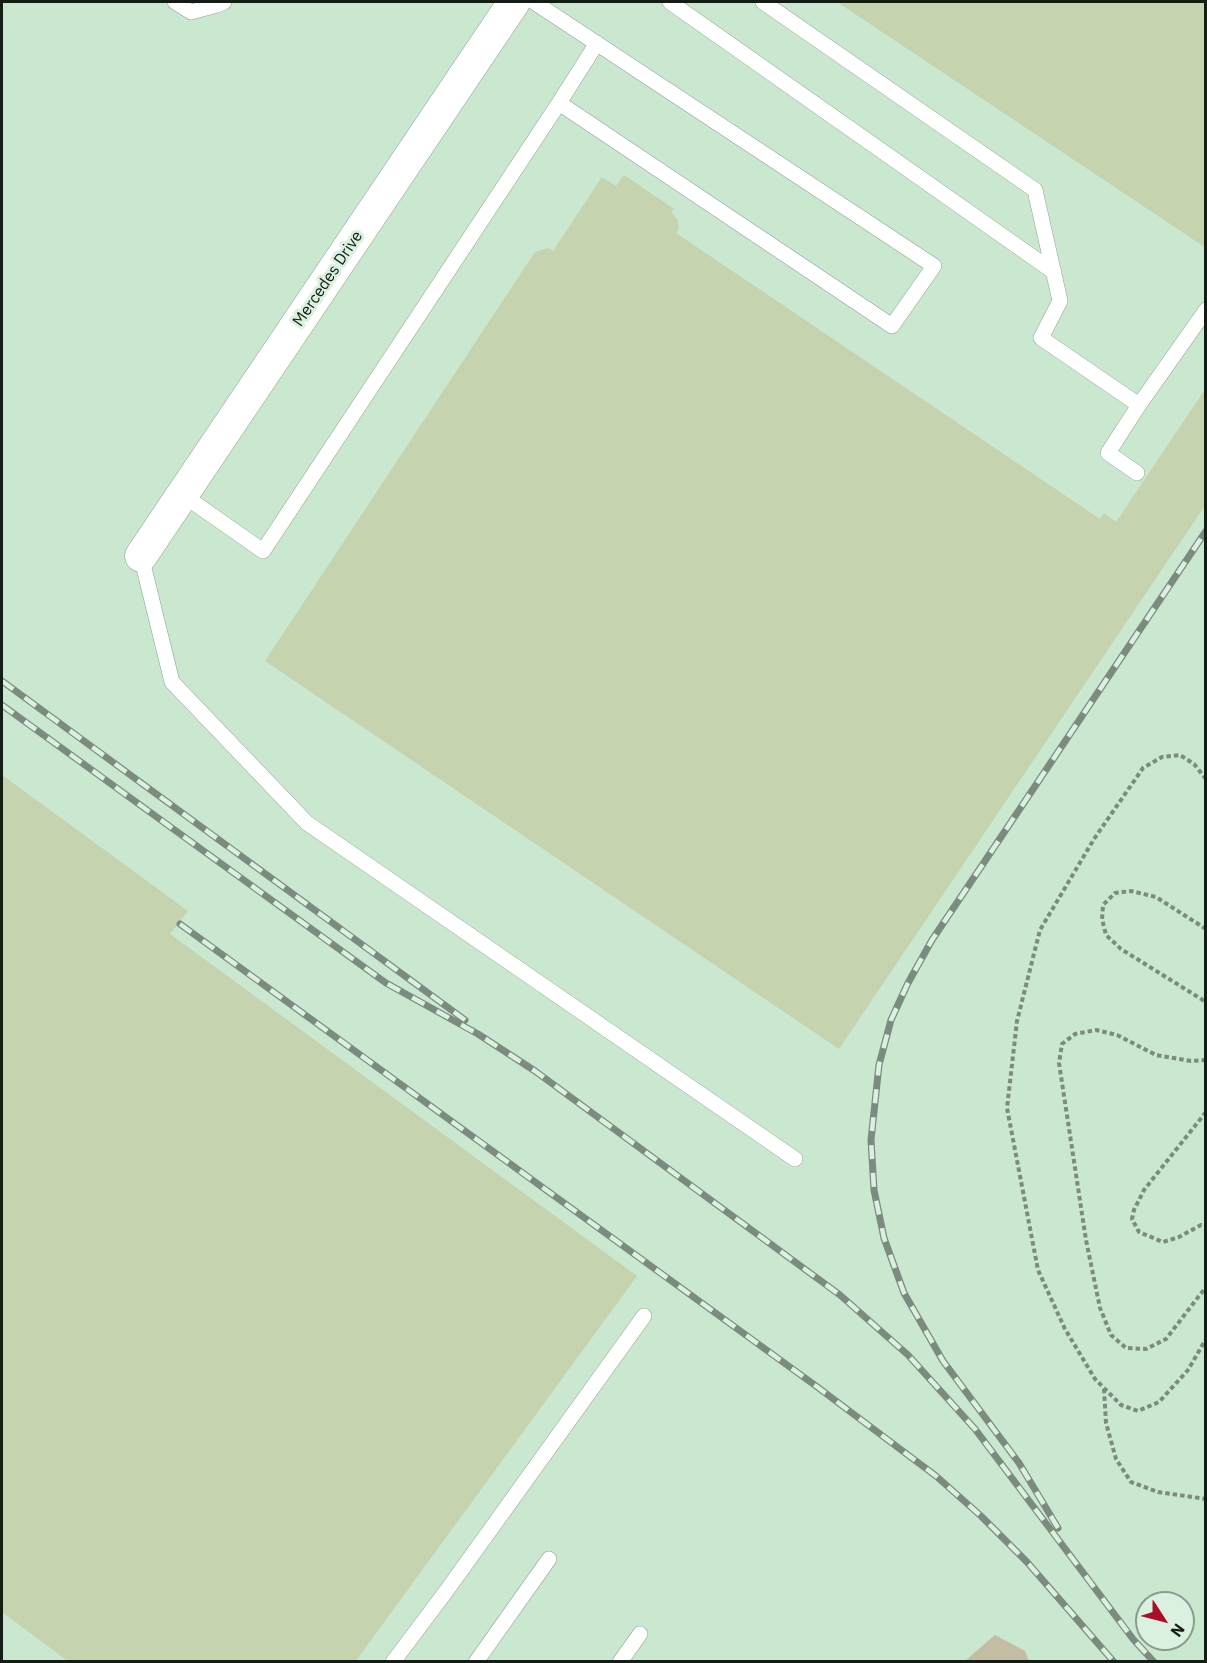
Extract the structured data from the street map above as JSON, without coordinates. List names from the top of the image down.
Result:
{
  "streets": {
    "street": ["Mercedes Drive"]
  },
  "north": "bottom right"
}
